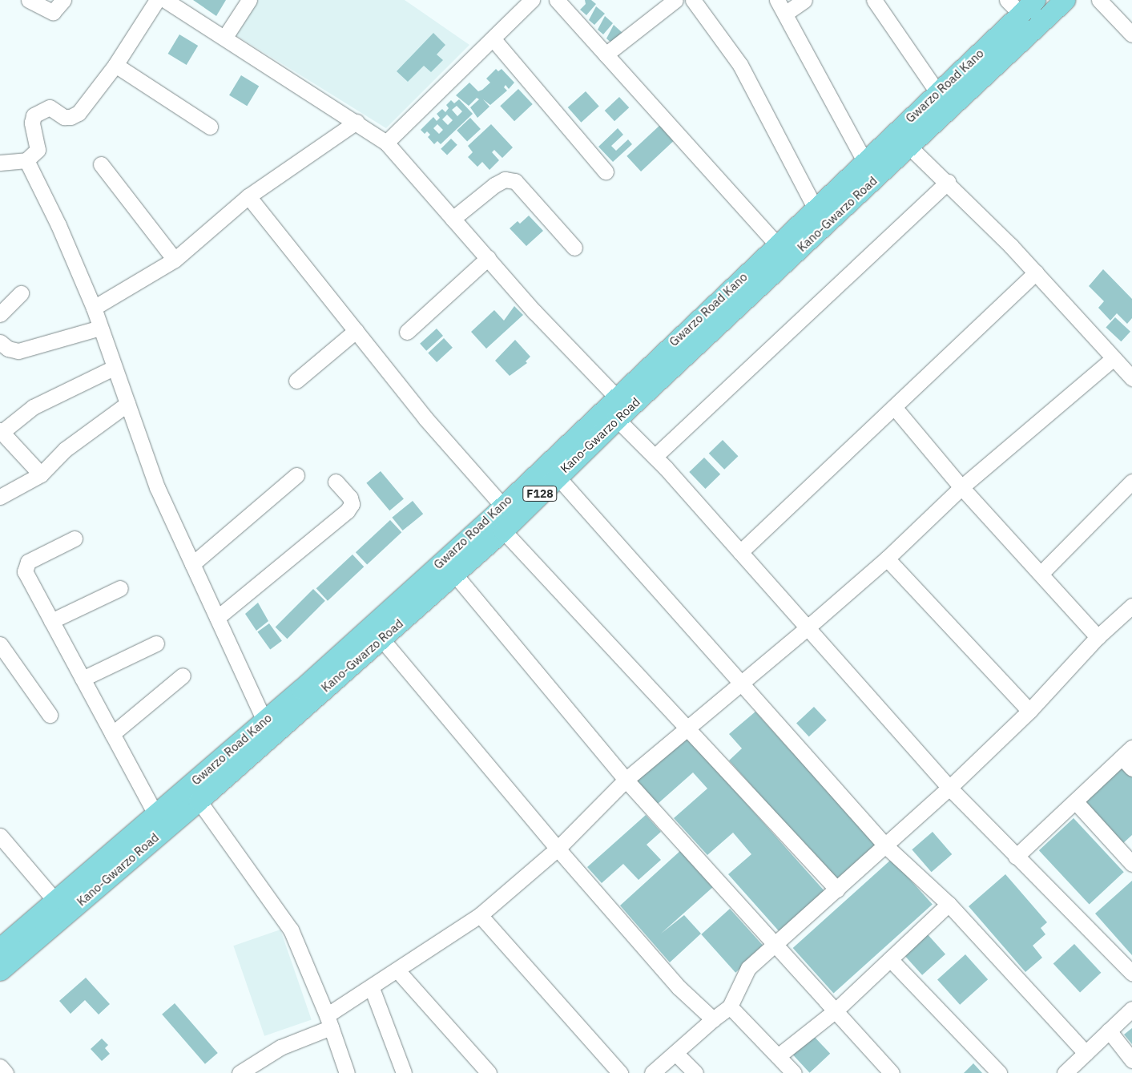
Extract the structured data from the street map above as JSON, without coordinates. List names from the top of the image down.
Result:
{
  "streets": {
    "main road": ["Gwarzo Road Kano", "Kano-Gwarzo Road", "F128"]
  },
  "crossings": [
    ["Gwarzo Road Kano", "Kano-Gwarzo Road"]
  ]
}
